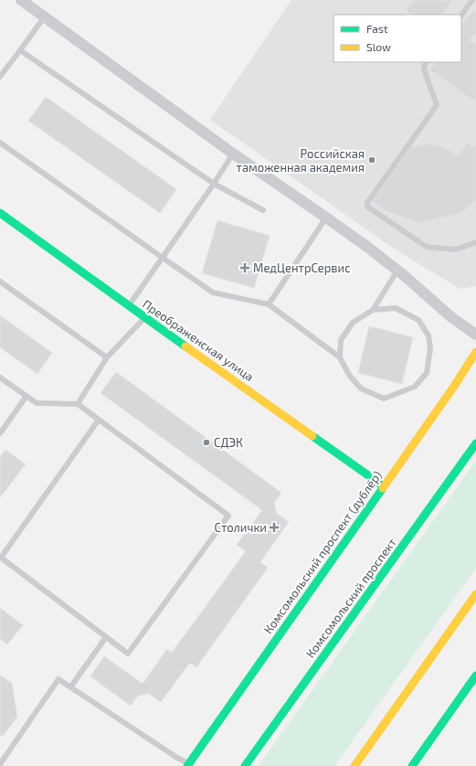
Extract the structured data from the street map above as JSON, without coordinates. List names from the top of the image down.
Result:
{
  "streets": {
    "street": ["Преображенская улица", "Комсомольский проспект (дублёр)", "Комсомольский проспект"]
  },
  "crossings": [
    ["Преображенская улица", "Комсомольский проспект (дублёр)"]
  ],
  "places": {
    "other": ["Российская таможенная академия", "СДЭК"],
    "health": ["МедЦентрСервис", "Столички"]
  },
  "legend": ["Fast", "Slow"]
}
